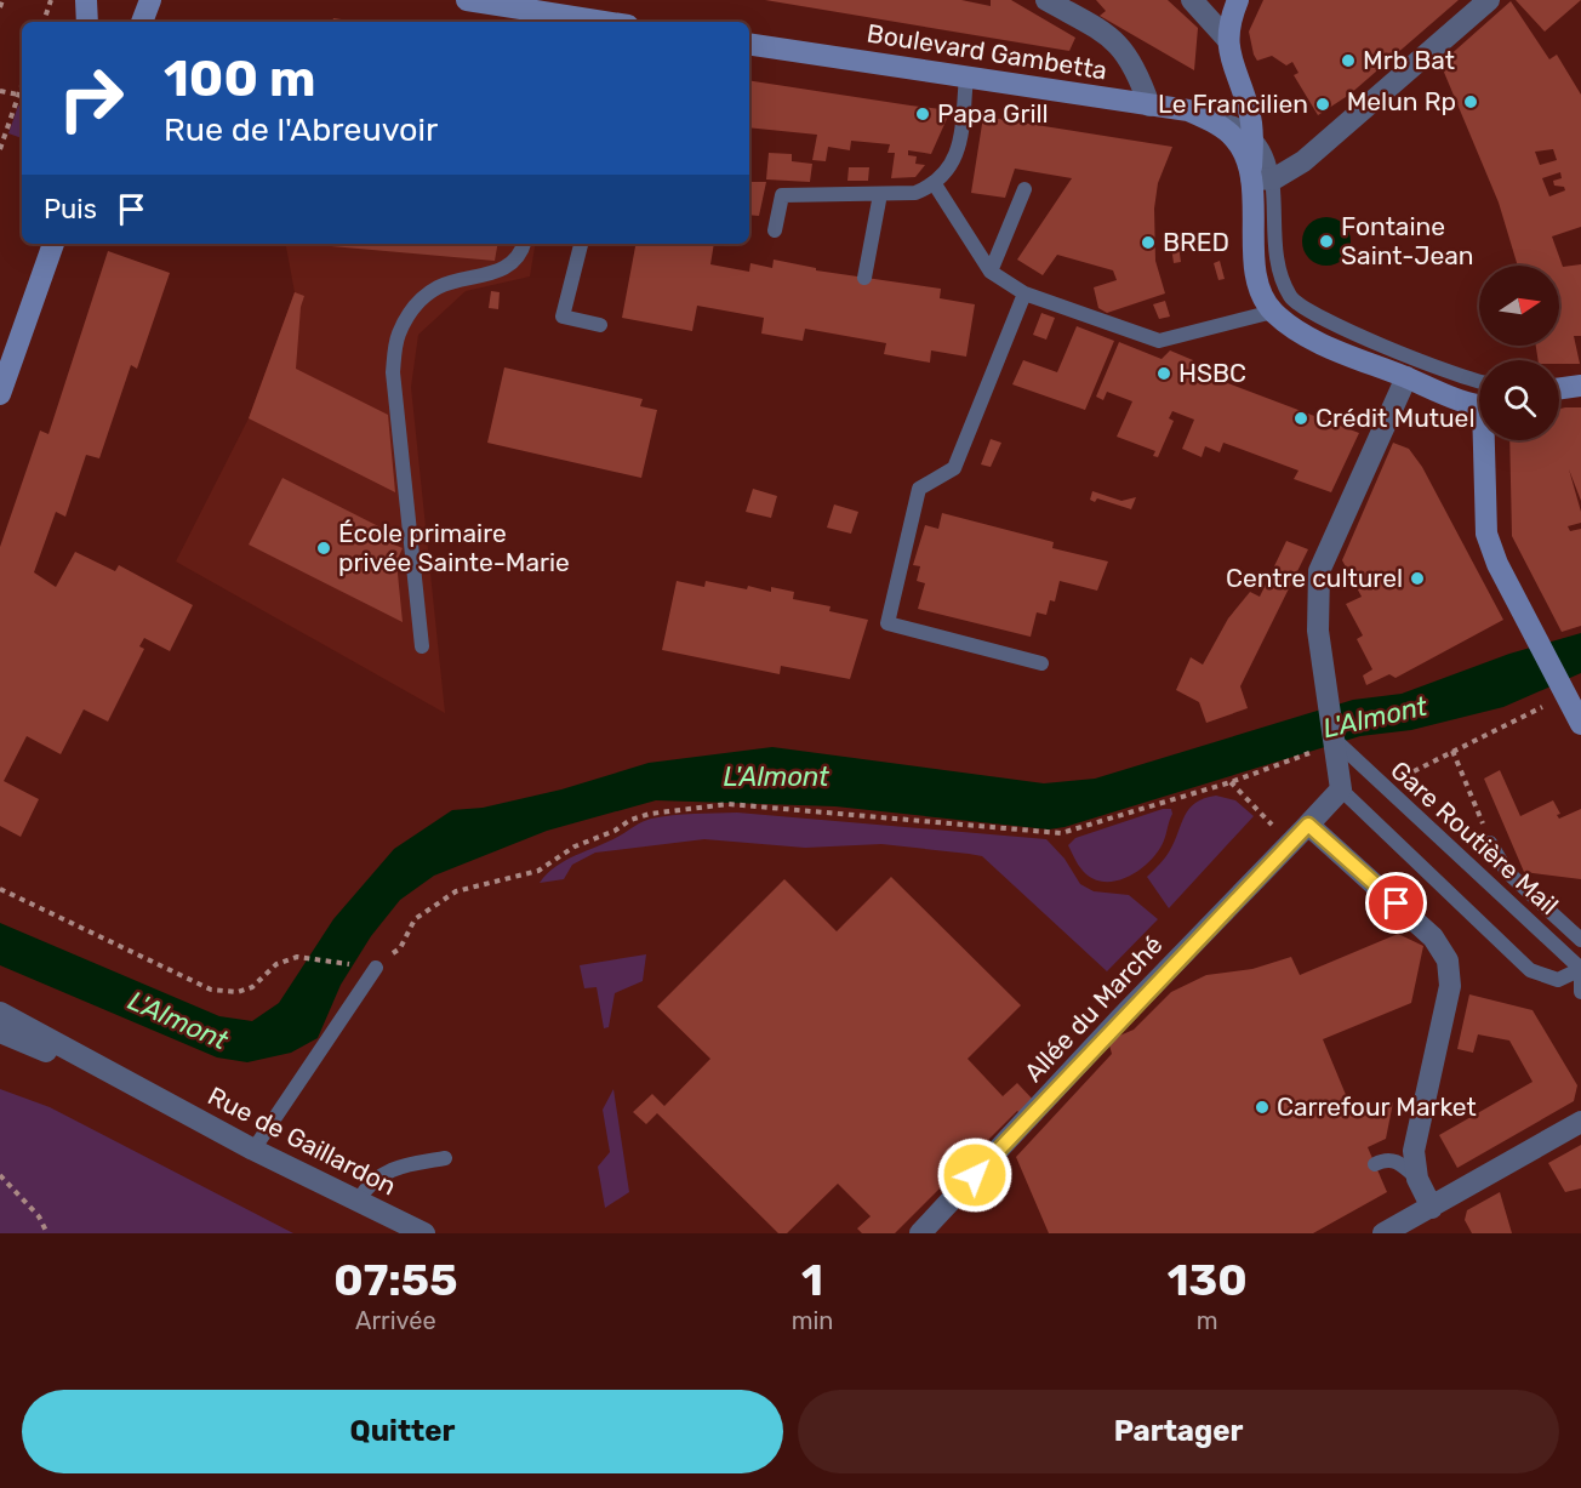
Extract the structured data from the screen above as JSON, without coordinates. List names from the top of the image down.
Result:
{
  "streets": {
    "main road": ["Boulevard Gambetta"],
    "street": ["Allée du Marché", "Rue de Gaillardon"],
    "lane": ["Gare Routière Mail"]
  },
  "water": ["L'Almont"],
  "places": [
    "Mrb Bat",
    "Melun Rp",
    "Le Francilien",
    "Papa Grill",
    "Fontaine Saint-Jean",
    "BRED",
    "HSBC",
    "Crédit Mutuel",
    "École primaire privée Sainte-Marie",
    "Centre culturel",
    "Carrefour Market"
  ],
  "north": "right",
  "page": {
    "turn": ["100 m", "Rue de l'Abreuvoir"],
    "then": "Puis",
    "eta": [
      "07:55",
      "Arrivée",
      "1",
      "min",
      "130",
      "m"
    ],
    "buttons": ["Quitter", "Partager"]
  }
}
